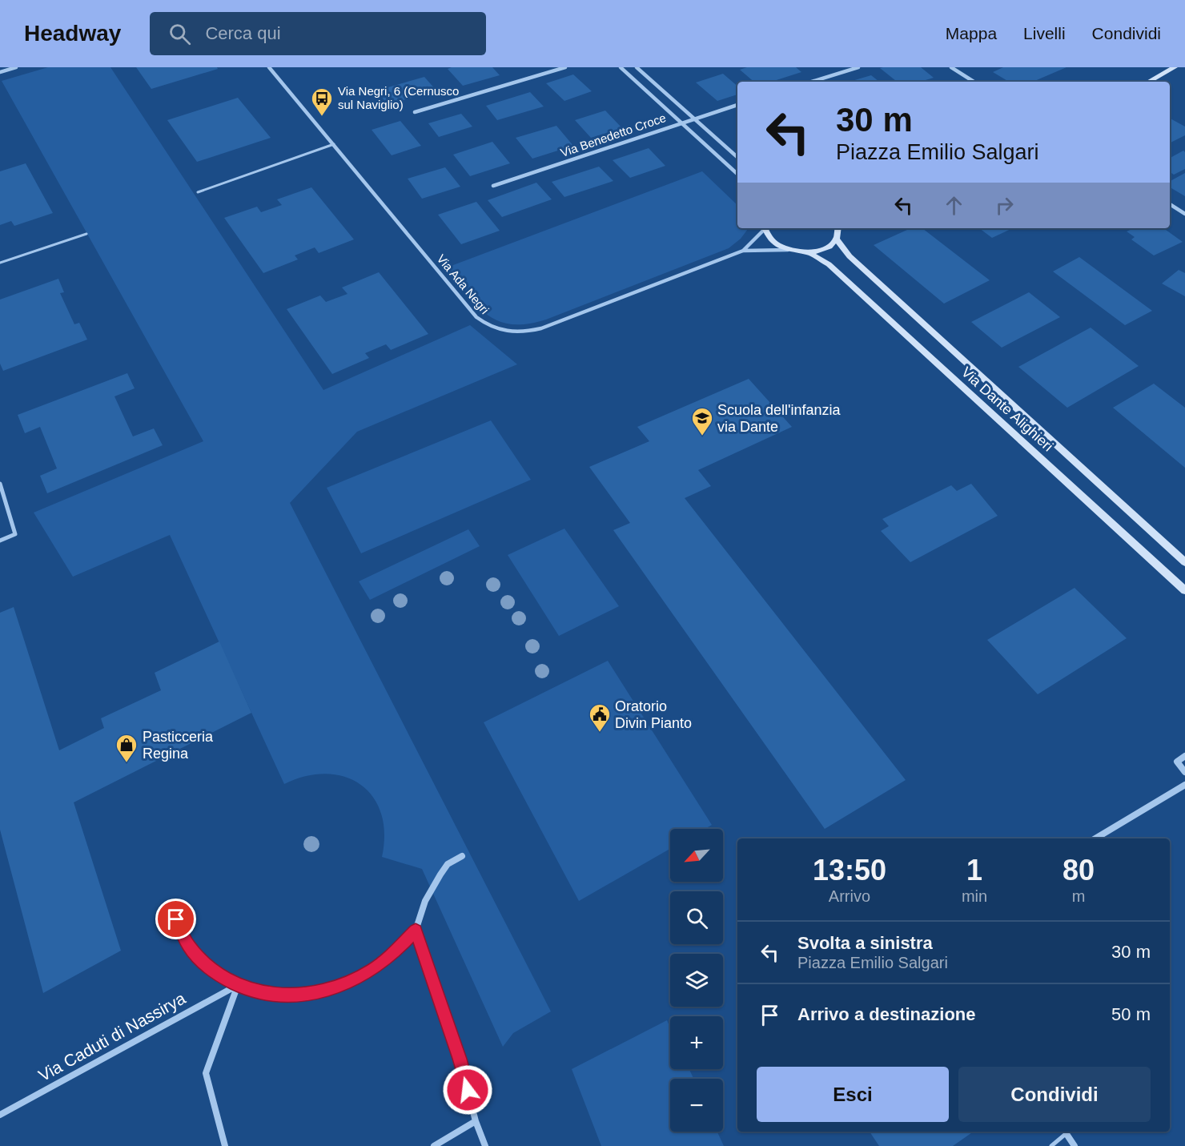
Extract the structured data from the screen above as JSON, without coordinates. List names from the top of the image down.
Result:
{
  "streets": {
    "street": [
      "Via Benedetto Croce",
      "Via Ada Negri",
      "Via Dante Alighieri",
      "Via Caduti di Nassirya"
    ]
  },
  "places": {
    "bus stop": ["Via Negri, 6 (Cernusco sul Naviglio)"],
    "school or university": ["Scuola dell'infanzia via Dante"],
    "public building": ["Oratorio Divin Pianto"],
    "shop": ["Pasticceria Regina"]
  },
  "north": "bottom left",
  "page": {
    "header": "Headway",
    "search": "Cerca qui",
    "nav": ["Mappa", "Livelli", "Condividi"],
    "turn": ["30 m", "Piazza Emilio Salgari"],
    "map_buttons": ["+", "−"],
    "eta": [
      "13:50",
      "Arrivo",
      "1",
      "min",
      "80",
      "m"
    ],
    "list": [
      {
        "name": "Svolta a sinistra",
        "note": "Piazza Emilio Salgari",
        "value": "30 m"
      },
      {
        "name": "Arrivo a destinazione",
        "value": "50 m"
      }
    ],
    "buttons": ["Esci", "Condividi"]
  }
}
